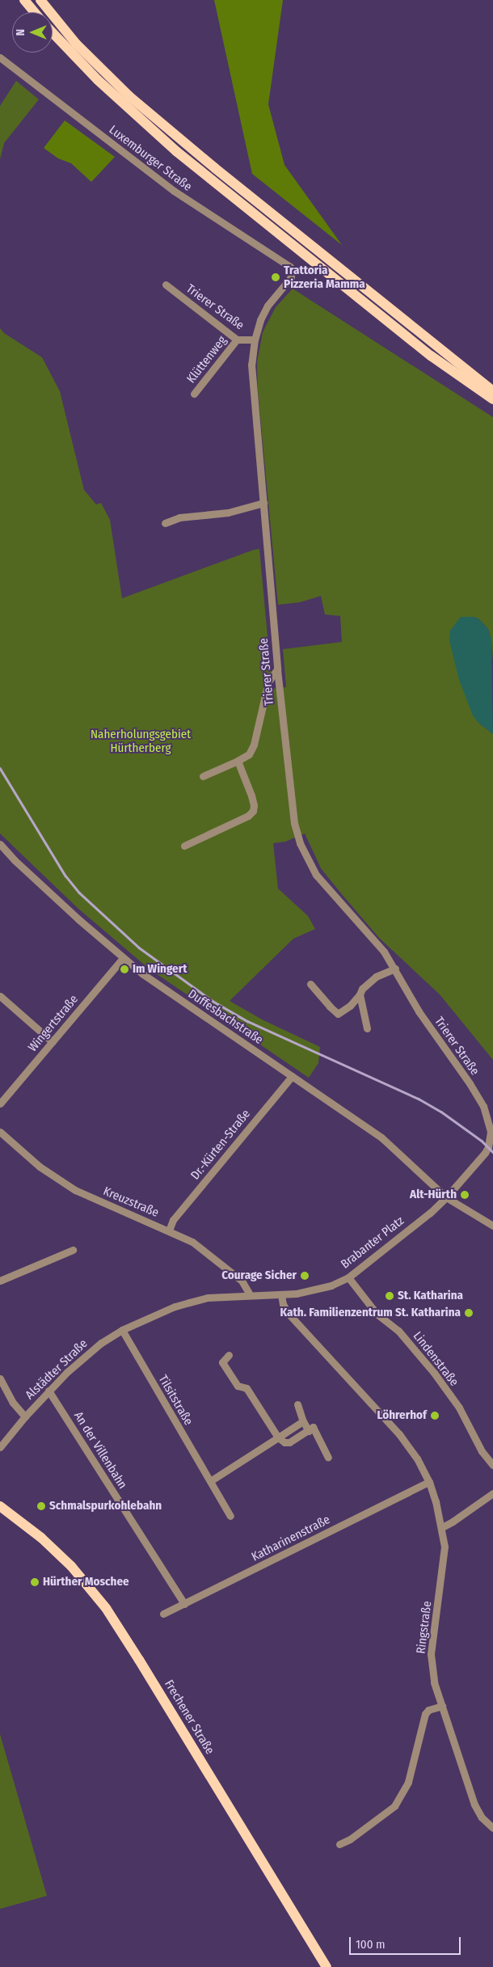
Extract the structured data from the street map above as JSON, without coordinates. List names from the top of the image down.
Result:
{
  "streets": {
    "main road": ["Frechener Straße"],
    "street": [
      "Luxemburger Straße",
      "Trierer Straße",
      "Klüttenweg",
      "Duffesbachstraße",
      "Wingertstraße",
      "Dr.-Kürten-Straße",
      "Kreuzstraße",
      "Brabanter Platz",
      "Lindenstraße",
      "Alstädter Straße",
      "Tilsitstraße",
      "An der Villenbahn",
      "Katharinenstraße",
      "Ringstraße"
    ]
  },
  "crossings": [
    ["Luxemburger Straße", "Trierer Straße"],
    ["Trierer Straße", "Klüttenweg"],
    ["Trierer Straße", "Duffesbachstraße"],
    ["Trierer Straße", "Brabanter Platz"],
    ["Duffesbachstraße", "Wingertstraße"],
    ["Duffesbachstraße", "Dr.-Kürten-Straße"],
    ["Duffesbachstraße", "Brabanter Platz"],
    ["Dr.-Kürten-Straße", "Kreuzstraße"],
    ["Kreuzstraße", "Alstädter Straße"],
    ["Brabanter Platz", "Lindenstraße"],
    ["Brabanter Platz", "Alstädter Straße"],
    ["Brabanter Platz", "Ringstraße"],
    ["Alstädter Straße", "Tilsitstraße"],
    ["Alstädter Straße", "An der Villenbahn"],
    ["Alstädter Straße", "Ringstraße"],
    ["An der Villenbahn", "Katharinenstraße"],
    ["Katharinenstraße", "Ringstraße"]
  ],
  "parks": ["Naherholungsgebiet Hürtherberg"],
  "places": [
    "Trattoria Pizzeria Mamma",
    "Im Wingert",
    "Alt-Hürth",
    "Courage Sicher",
    "St. Katharina",
    "Kath. Familienzentrum St. Katharina",
    "Löhrerhof",
    "Schmalspurkohlebahn",
    "Hürther Moschee"
  ],
  "scale_bar": "100 m",
  "north": "left"
}
